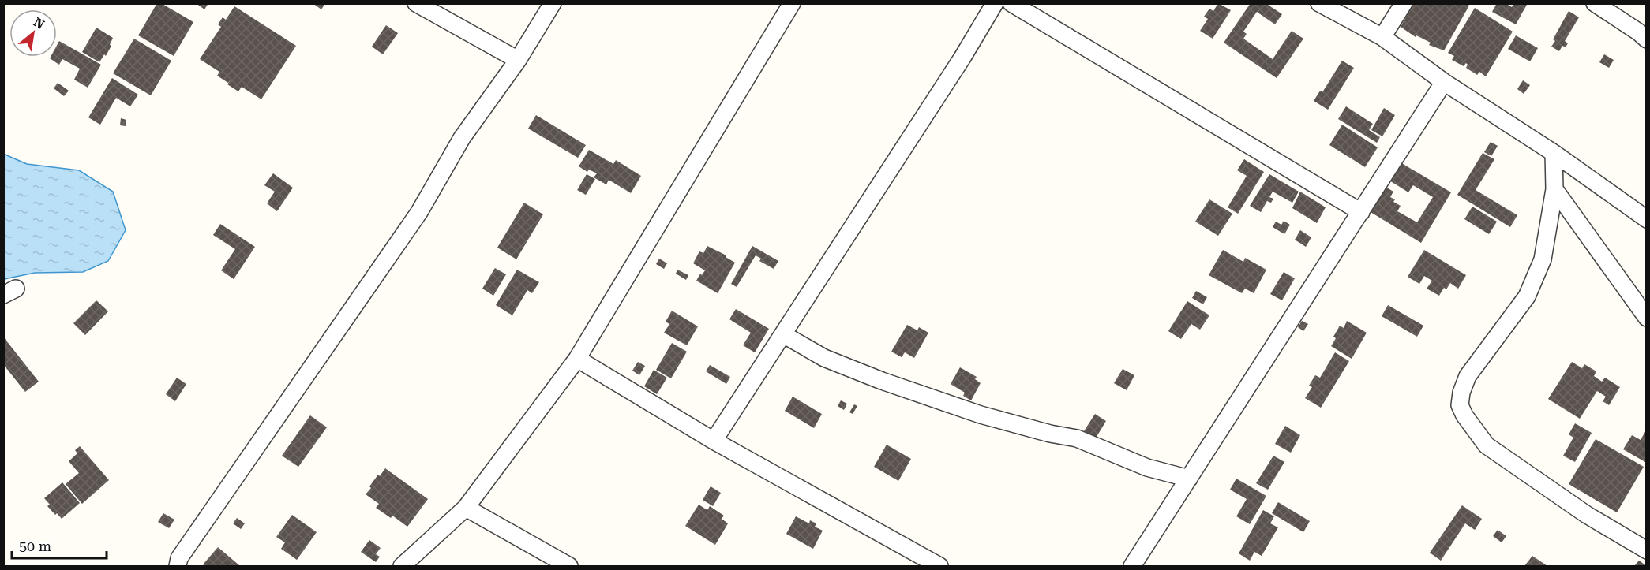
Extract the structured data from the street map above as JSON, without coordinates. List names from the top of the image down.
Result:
{
  "scale_bar": "50 m",
  "north": "top right"
}
